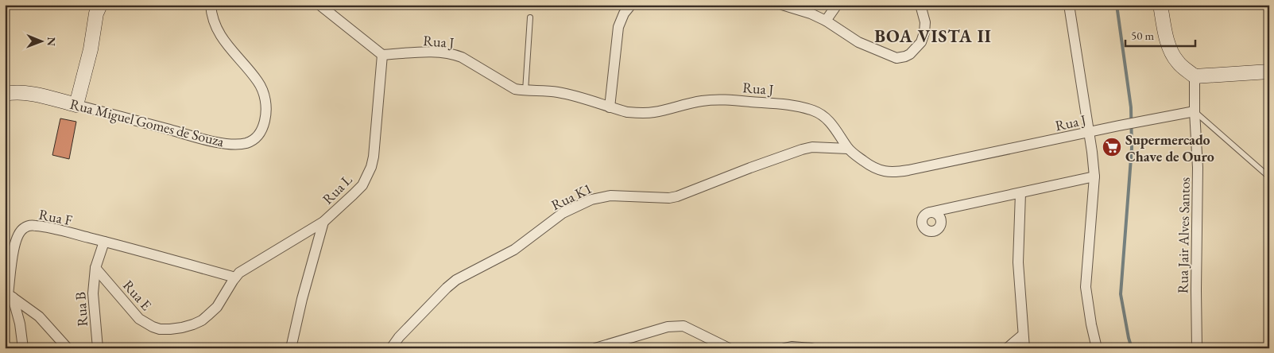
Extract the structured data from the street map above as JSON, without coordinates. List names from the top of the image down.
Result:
{
  "streets": {
    "street": [
      "Rua J",
      "Rua Miguel Gomes de Souza",
      "Rua L",
      "Rua K1",
      "Rua F",
      "Rua Jair Alves Santos",
      "Rua E",
      "Rua B"
    ]
  },
  "crossings": [
    ["Rua J", "Rua L"],
    ["Rua J", "Rua K1"],
    ["Rua J", "Rua Jair Alves Santos"],
    ["Rua L", "Rua E"],
    ["Rua F", "Rua B"],
    ["Rua E", "Rua B"]
  ],
  "districts": ["BOA VISTA II"],
  "places": {
    "supermarket": ["Supermercado Chave de Ouro"]
  },
  "scale_bar": "50 m",
  "north": "right"
}
